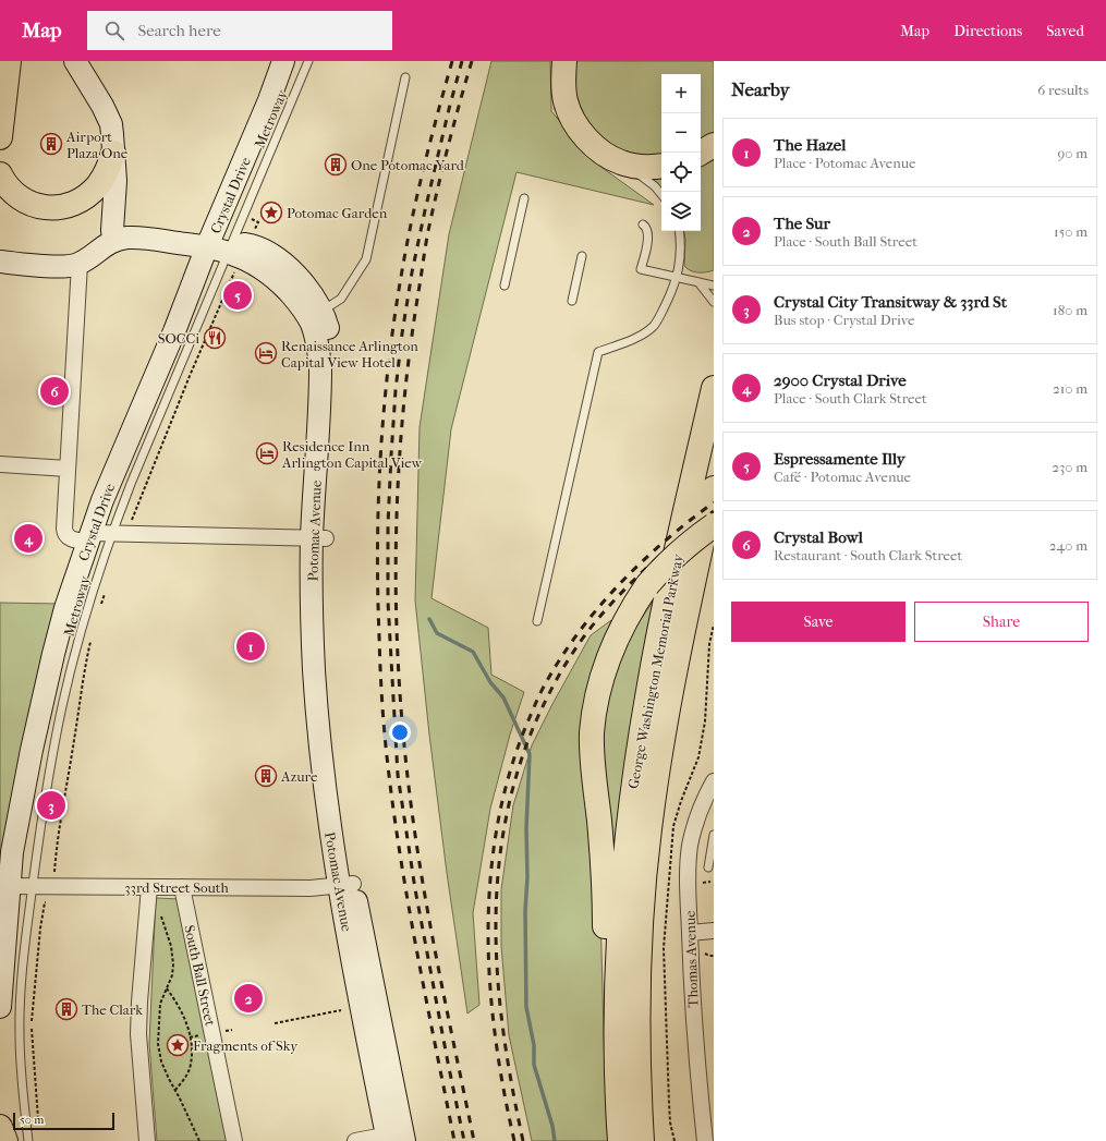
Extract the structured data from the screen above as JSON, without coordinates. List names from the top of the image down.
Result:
{
  "streets": {
    "highway": ["George Washington Memorial Parkway"],
    "street": [
      "Crystal Drive",
      "Potomac Avenue",
      "33rd Street South",
      "Thomas Avenue",
      "South Ball Street"
    ],
    "lane": ["Metroway"]
  },
  "crossings": [
    ["Metroway", "Crystal Drive"],
    ["Metroway", "Potomac Avenue"],
    ["Metroway", "33rd Street South"],
    ["Crystal Drive", "Potomac Avenue"],
    ["Crystal Drive", "33rd Street South"],
    ["Potomac Avenue", "33rd Street South"],
    ["33rd Street South", "South Ball Street"]
  ],
  "places": {
    "building": [
      "Airport Plaza One",
      "One Potomac Yard",
      "Azure",
      "The Clark"
    ],
    "place": ["Potomac Garden", "Fragments of Sky"],
    "restaurant": ["SOCCi"],
    "hotel": ["Renaissance Arlington Capital View Hotel", "Residence Inn Arlington Capital View"]
  },
  "scale_bar": "50 m",
  "page": {
    "header": "Map",
    "search": "Search here",
    "nav": ["Map", "Directions", "Saved"],
    "heading": ["Nearby", "6 results"],
    "map_buttons": ["+", "−"],
    "list": [
      {
        "mark": "1",
        "name": "The Hazel",
        "note": "Place · Potomac Avenue",
        "value": "90 m"
      },
      {
        "mark": "2",
        "name": "The Sur",
        "note": "Place · South Ball Street",
        "value": "150 m"
      },
      {
        "mark": "3",
        "name": "Crystal City Transitway & 33rd St",
        "note": "Bus stop · Crystal Drive",
        "value": "180 m"
      },
      {
        "mark": "4",
        "name": "2900 Crystal Drive",
        "note": "Place · South Clark Street",
        "value": "210 m"
      },
      {
        "mark": "5",
        "name": "Espressamente Illy",
        "note": "Café · Potomac Avenue",
        "value": "230 m"
      },
      {
        "mark": "6",
        "name": "Crystal Bowl",
        "note": "Restaurant · South Clark Street",
        "value": "240 m"
      }
    ],
    "pins": [
      "5",
      "6",
      "4",
      "1",
      "3",
      "2"
    ],
    "buttons": ["Save", "Share"],
    "scale": "50 m"
  }
}
